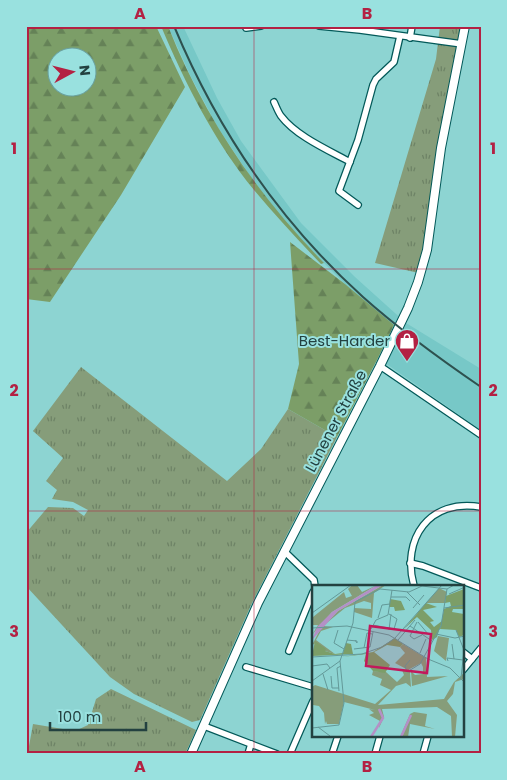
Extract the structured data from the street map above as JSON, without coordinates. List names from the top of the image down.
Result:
{
  "streets": {
    "main road": ["Lünener Straße"]
  },
  "places": {
    "shop": ["Best-Harder"]
  },
  "scale_bar": "100 m",
  "north": "right",
  "grid": {
    "columns": ["A", "B"],
    "rows": ["1", "2", "3"]
  }
}
